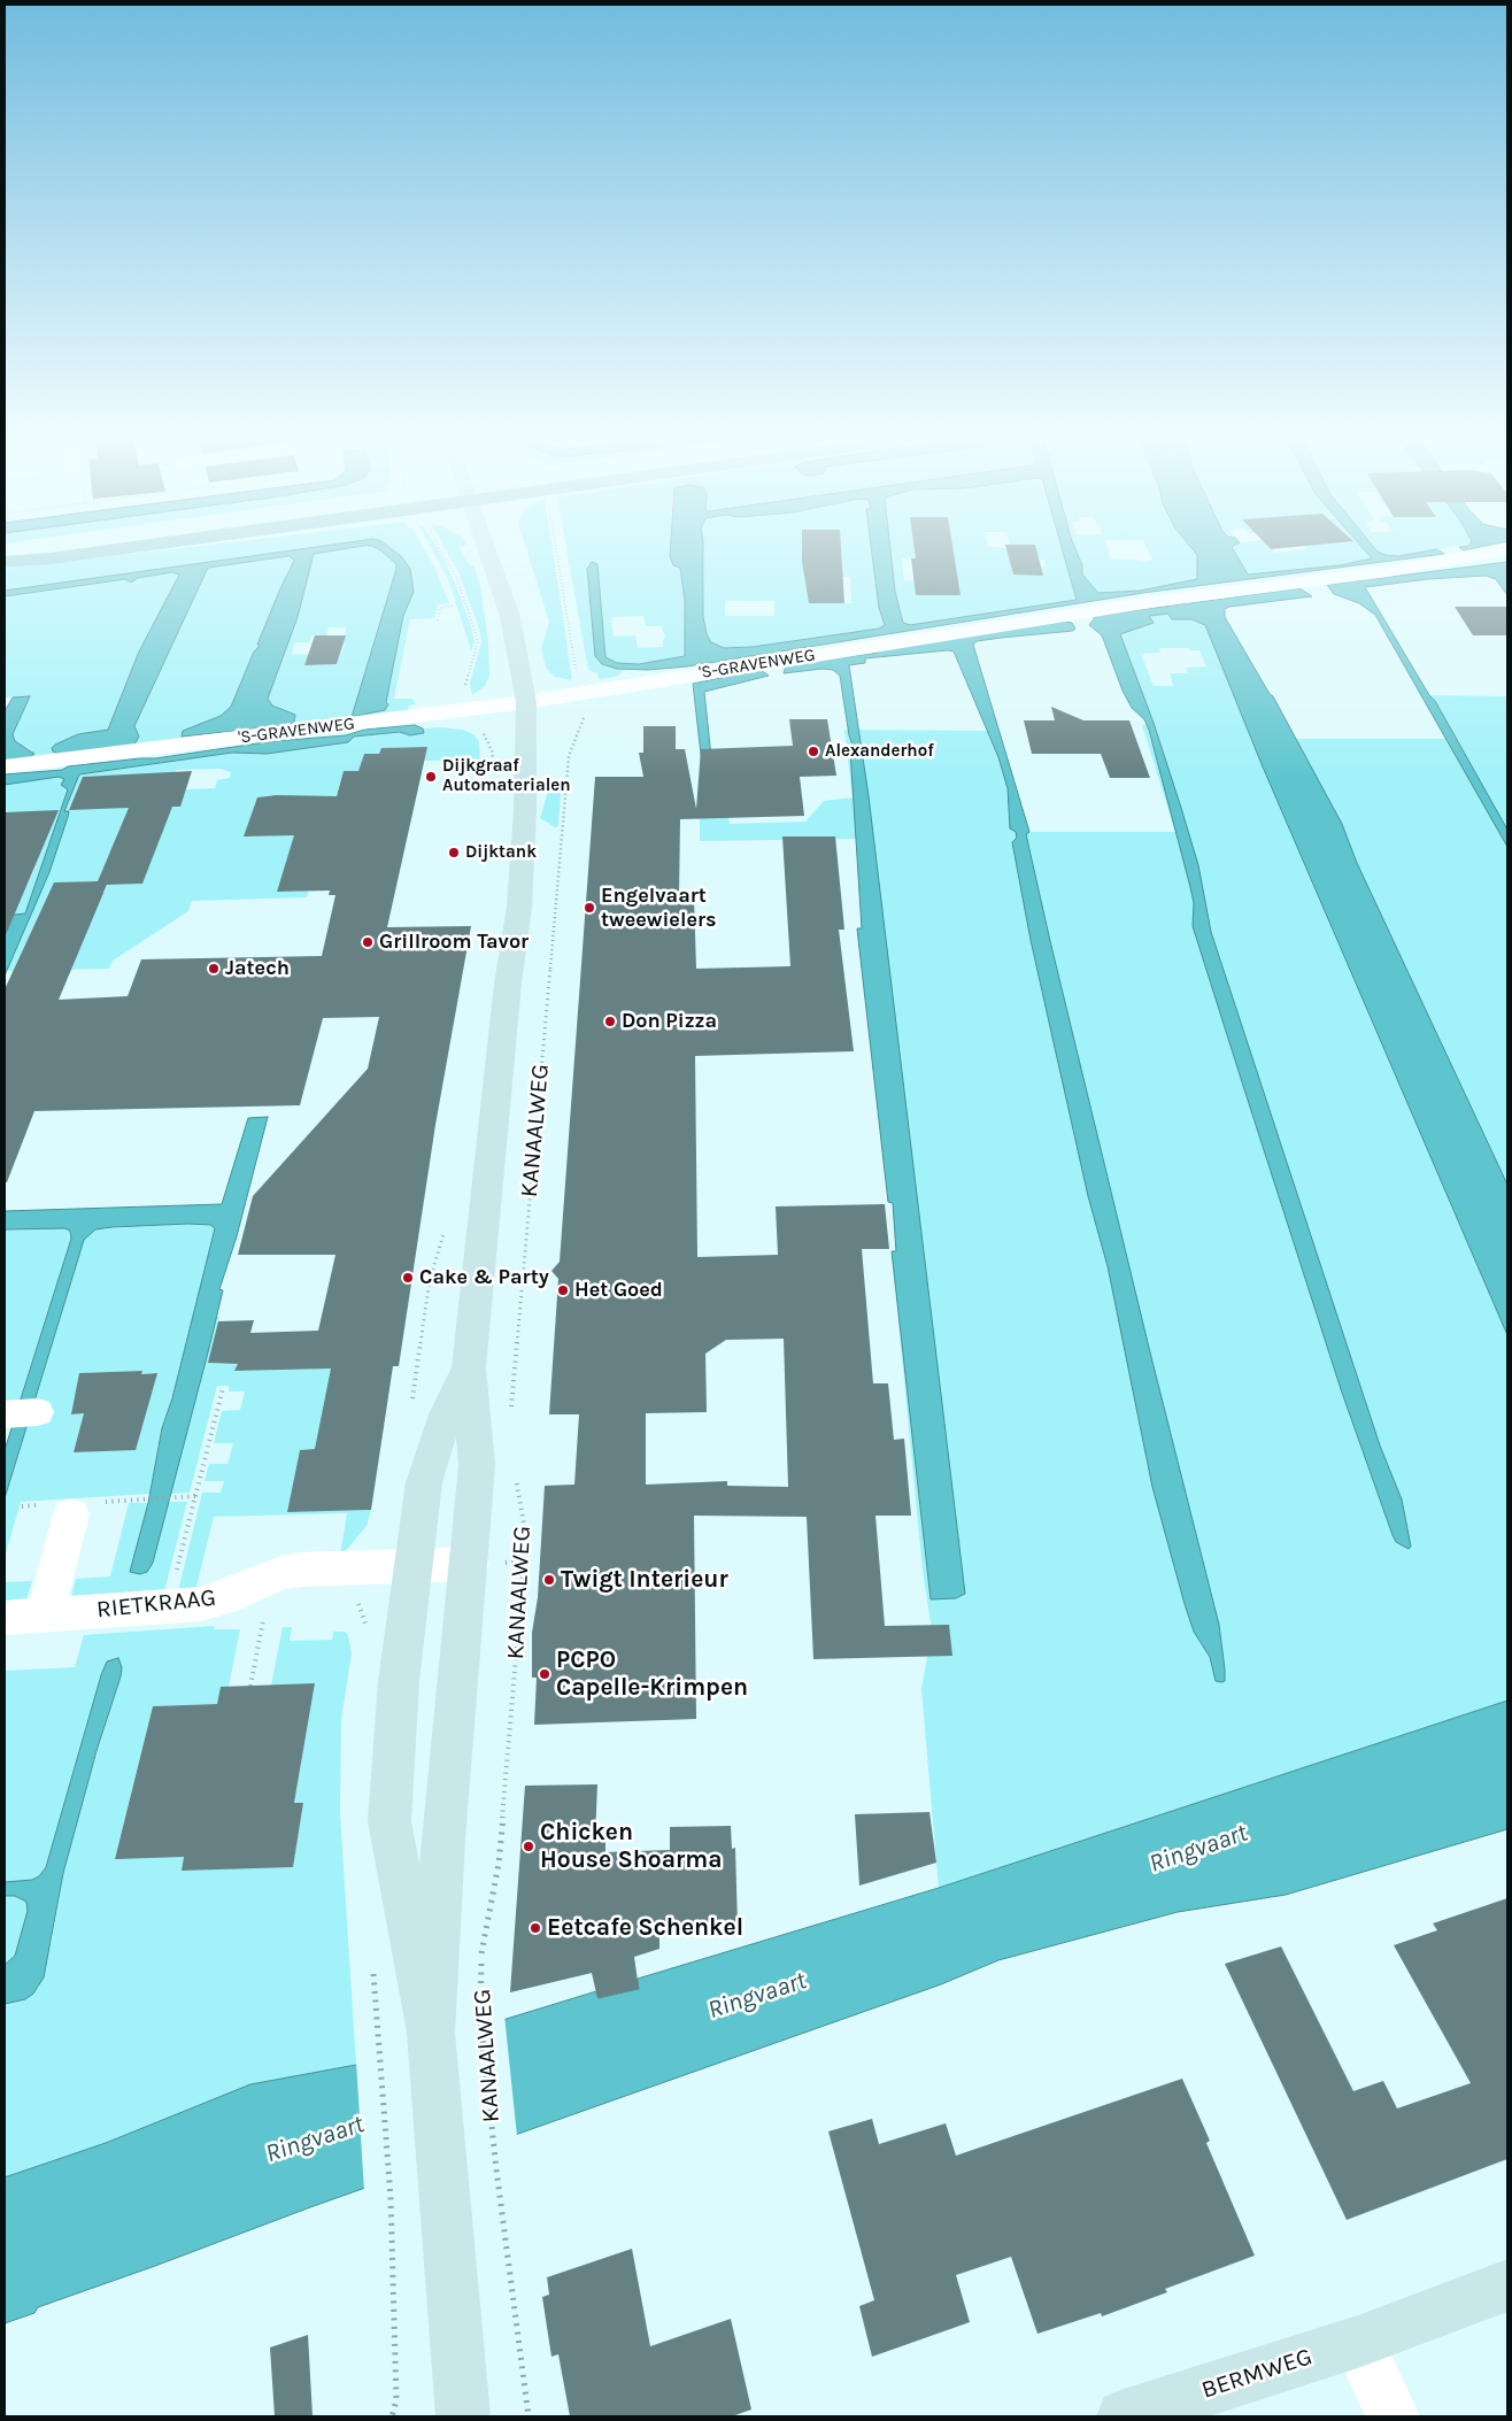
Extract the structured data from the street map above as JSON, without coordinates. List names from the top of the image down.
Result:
{
  "streets": {
    "main road": ["KANAALWEG", "BERMWEG"],
    "street": ["'S-GRAVENWEG", "RIETKRAAG"]
  },
  "crossings": [
    ["'S-GRAVENWEG", "KANAALWEG"],
    ["KANAALWEG", "RIETKRAAG"]
  ],
  "water": ["Ringvaart"],
  "places": [
    "Alexanderhof",
    "Dijkgraaf Automaterialen",
    "Dijktank",
    "Engelvaart tweewielers",
    "Grillroom Tavor",
    "Jatech",
    "Don Pizza",
    "Cake & Party",
    "Het Goed",
    "Twigt Interieur",
    "PCPO Capelle-Krimpen",
    "Chicken House Shoarma",
    "Eetcafe Schenkel"
  ]
}
